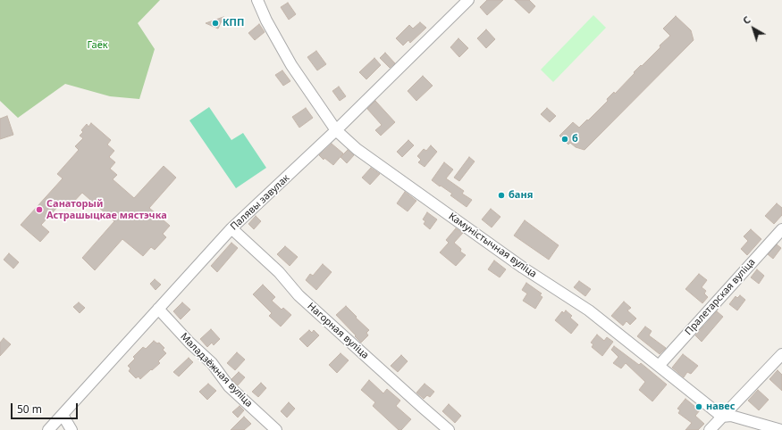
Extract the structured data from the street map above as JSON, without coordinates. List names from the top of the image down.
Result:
{
  "streets": {
    "street": [
      "Палявы завулак",
      "Камуністычная вуліца",
      "Пралетарская вуліца",
      "Нагорная вуліца",
      "Маладзёжная вуліца"
    ]
  },
  "crossings": [
    ["Палявы завулак", "Камуністычная вуліца"],
    ["Палявы завулак", "Нагорная вуліца"],
    ["Палявы завулак", "Маладзёжная вуліца"],
    ["Камуністычная вуліца", "Пралетарская вуліца"]
  ],
  "parks": ["Гаёк"],
  "places": [
    "КПП",
    "б",
    "баня",
    "Санаторый Астрашыцкае мястэчка",
    "навес"
  ],
  "scale_bar": "50 m",
  "north": "top left"
}
